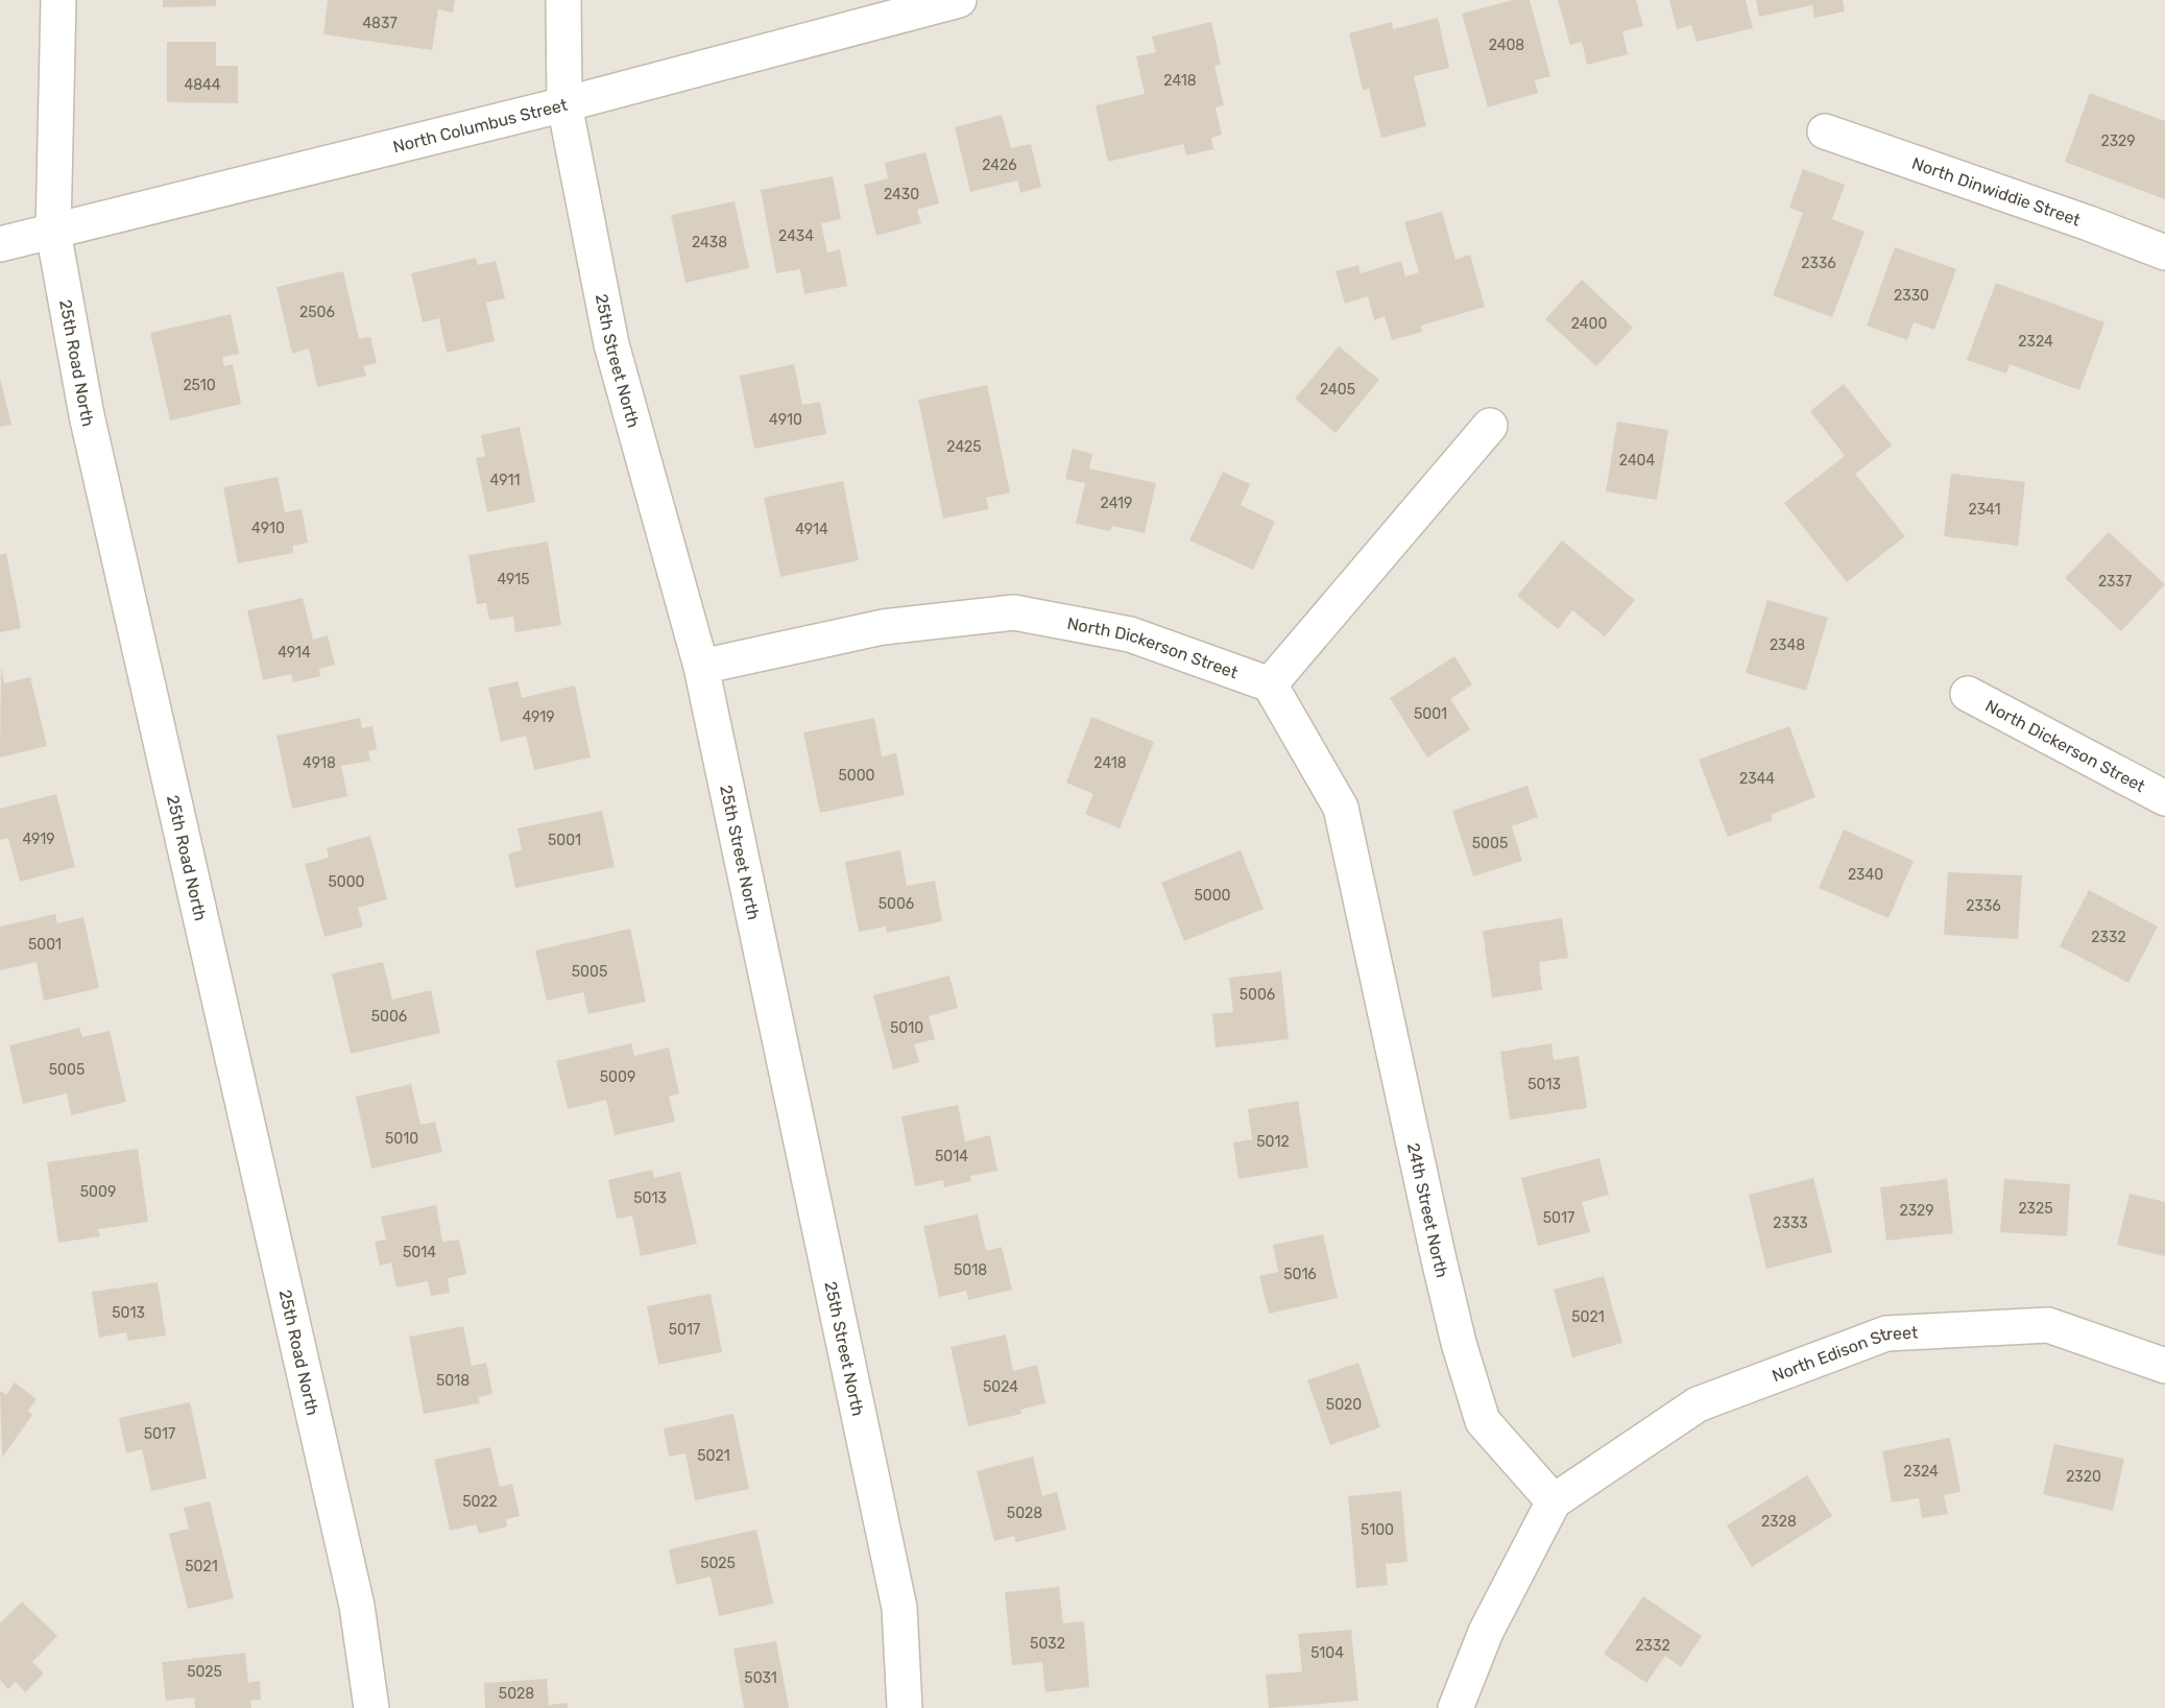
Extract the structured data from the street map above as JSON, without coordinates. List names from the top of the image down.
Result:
{
  "streets": {
    "street": [
      "North Columbus Street",
      "North Dinwiddie Street",
      "25th Street North",
      "25th Road North",
      "North Dickerson Street",
      "24th Street North",
      "North Edison Street"
    ]
  },
  "crossings": [
    ["North Columbus Street", "25th Street North"],
    ["North Columbus Street", "25th Road North"],
    ["25th Street North", "North Dickerson Street"],
    ["North Dickerson Street", "24th Street North"],
    ["24th Street North", "North Edison Street"]
  ],
  "house_numbers": [
    "4837",
    "2408",
    "2418",
    "4844",
    "2329",
    "2426",
    "2430",
    "2434",
    "2438",
    "2336",
    "2330",
    "2506",
    "2400",
    "2324",
    "2510",
    "2405",
    "4910",
    "2425",
    "2404",
    "4911",
    "2419",
    "2341",
    "4910",
    "4914",
    "4915",
    "2337",
    "2348",
    "4914",
    "5001",
    "4919",
    "4918",
    "2418",
    "5000",
    "2344",
    "4919",
    "5001",
    "5005",
    "2340",
    "5000",
    "5000",
    "5006",
    "2336",
    "2332",
    "5001",
    "5005",
    "5006",
    "5006",
    "5010",
    "5005",
    "5009",
    "5013",
    "5010",
    "5012",
    "5014",
    "5009",
    "5013",
    "2325",
    "2329",
    "5017",
    "2333",
    "5014",
    "5018",
    "5016",
    "5013",
    "5021",
    "5017",
    "5018",
    "5024",
    "5020",
    "5017",
    "5021",
    "2324",
    "2320",
    "5022",
    "5028",
    "2328",
    "5100",
    "5025",
    "5021",
    "5032",
    "2332",
    "5104",
    "5025",
    "5031",
    "5028"
  ]
}
